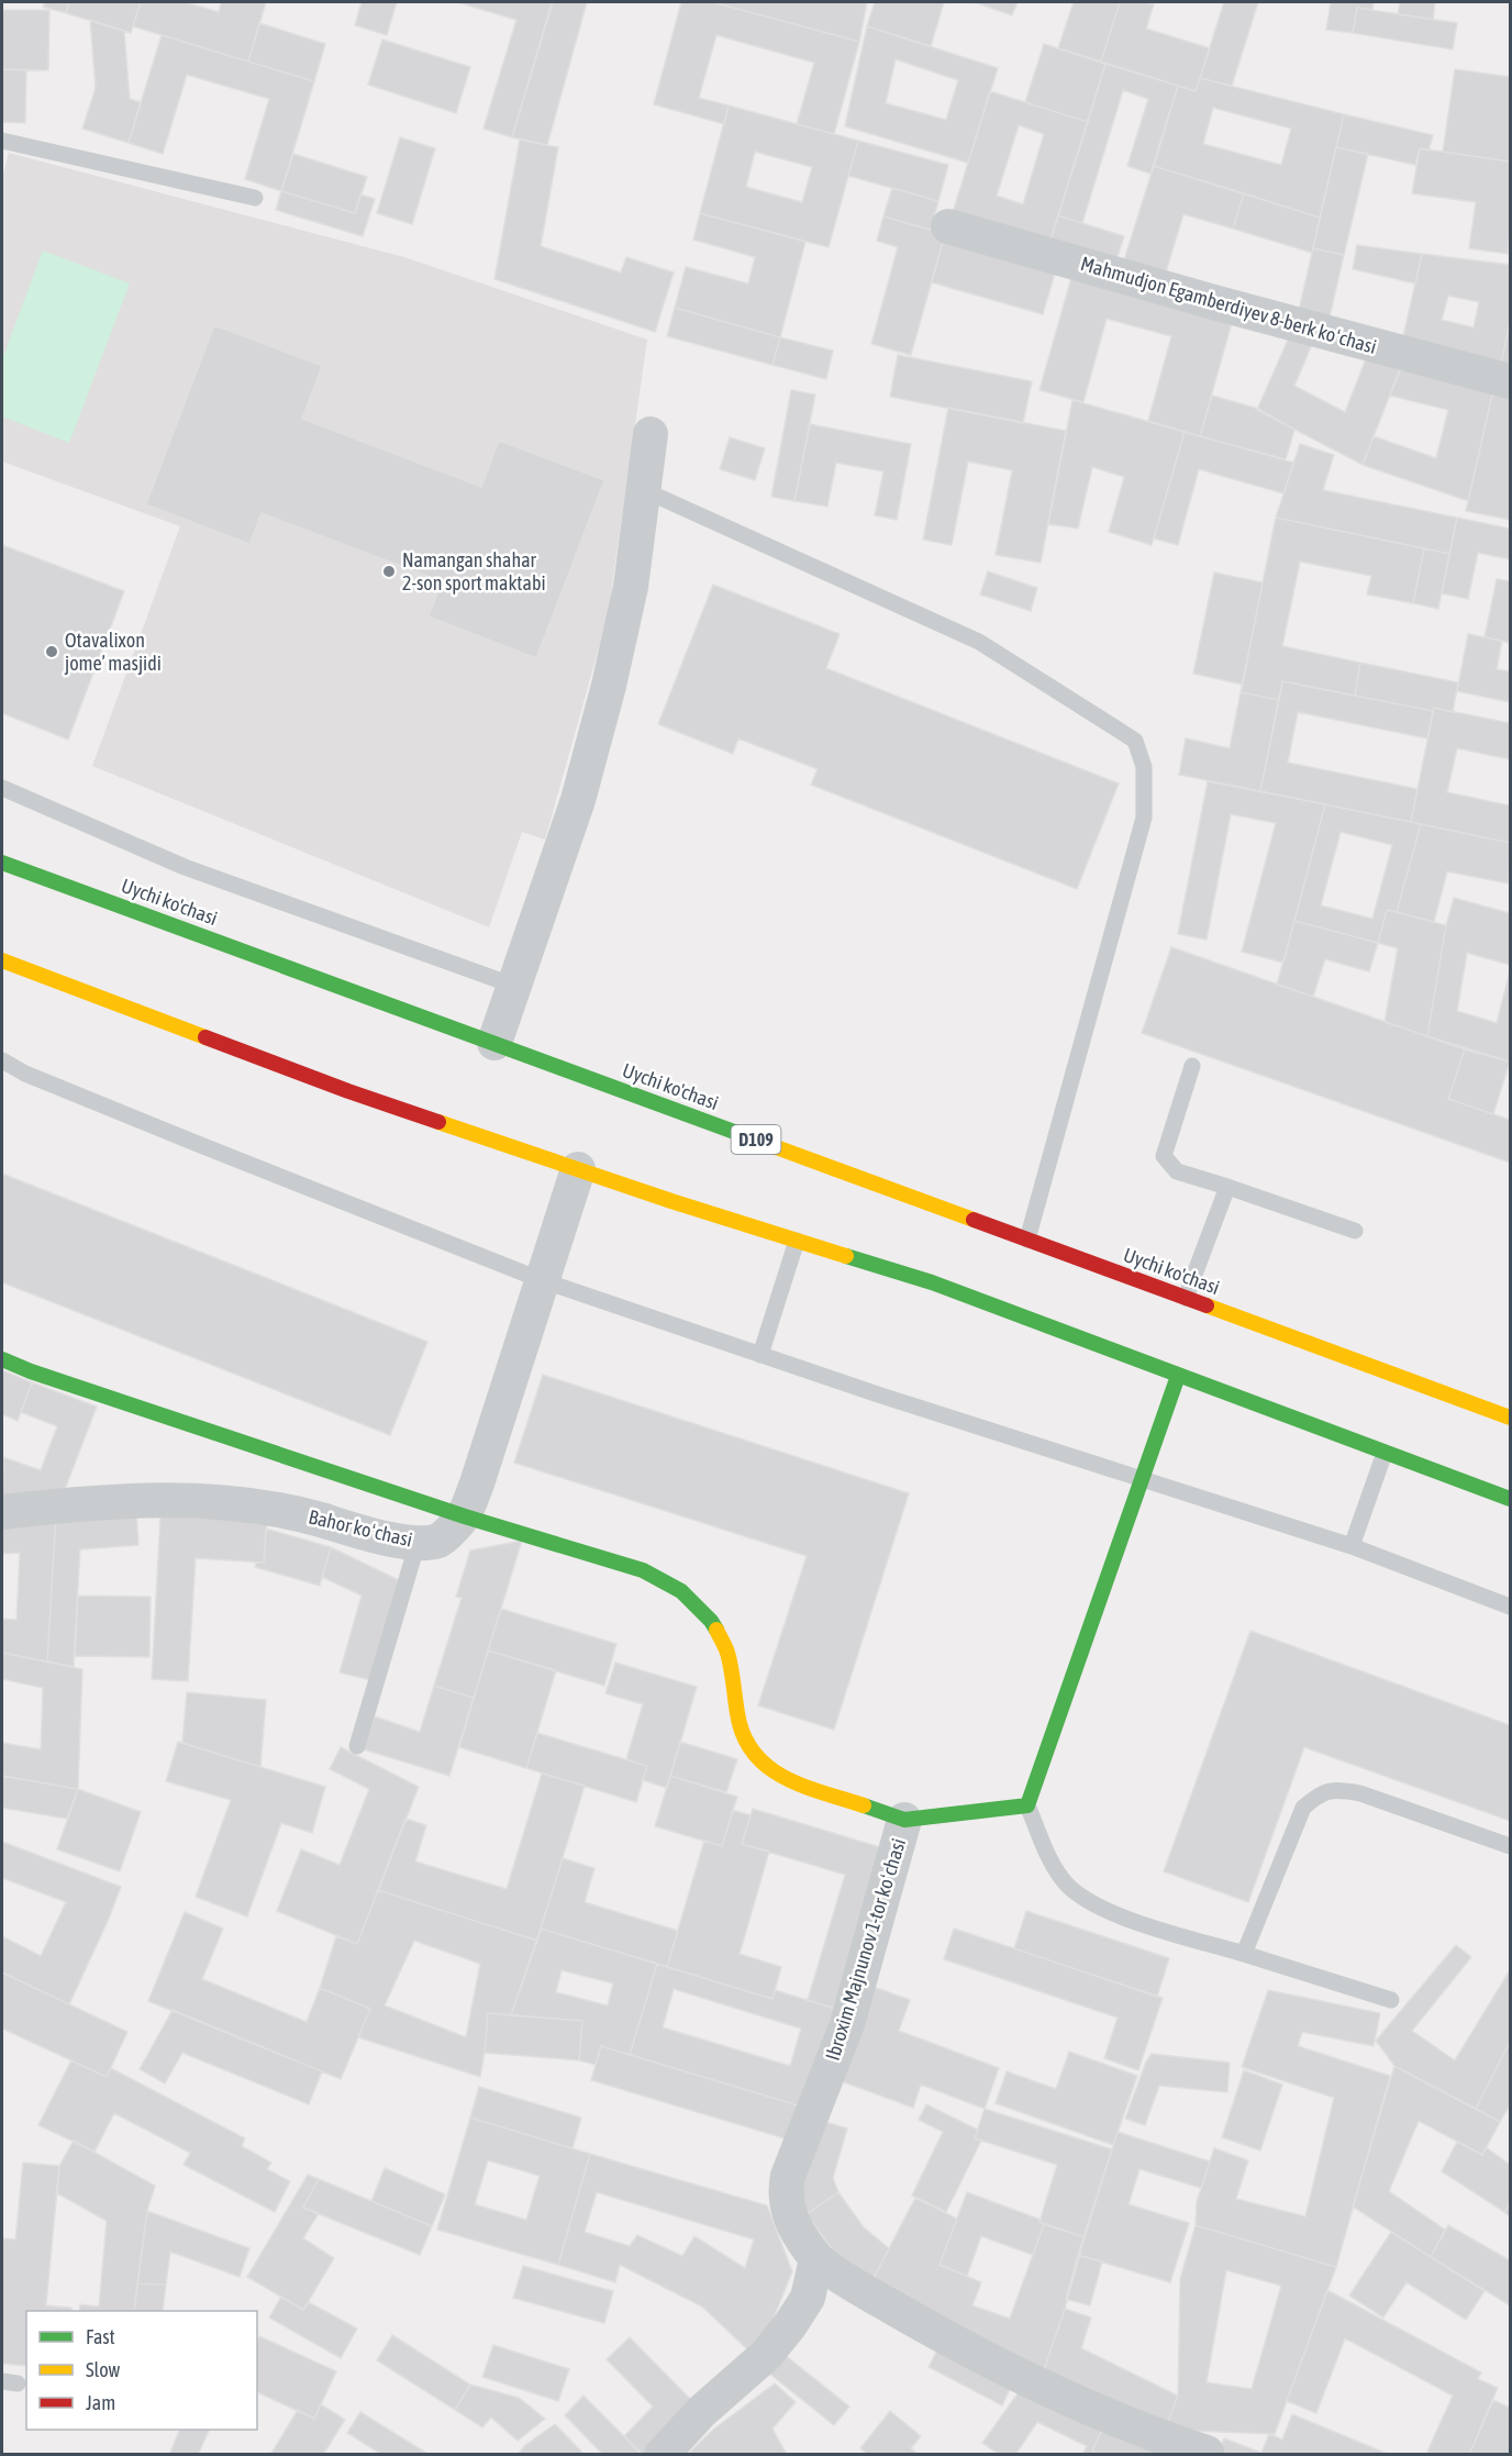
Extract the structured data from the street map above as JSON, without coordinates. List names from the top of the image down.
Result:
{
  "streets": {
    "main road": ["Uychi ko'chasi", "D109"],
    "street": ["Mahmudjon Egamberdiyev 8-berk koʻchasi", "Bahor koʻchasi", "Ibroxim Majnunov 1-tor koʻchasi"]
  },
  "places": ["Namangan shahar 2-son sport maktabi", "Otavalixon jome’ masjidi"],
  "legend": ["Fast", "Slow", "Jam"]
}
